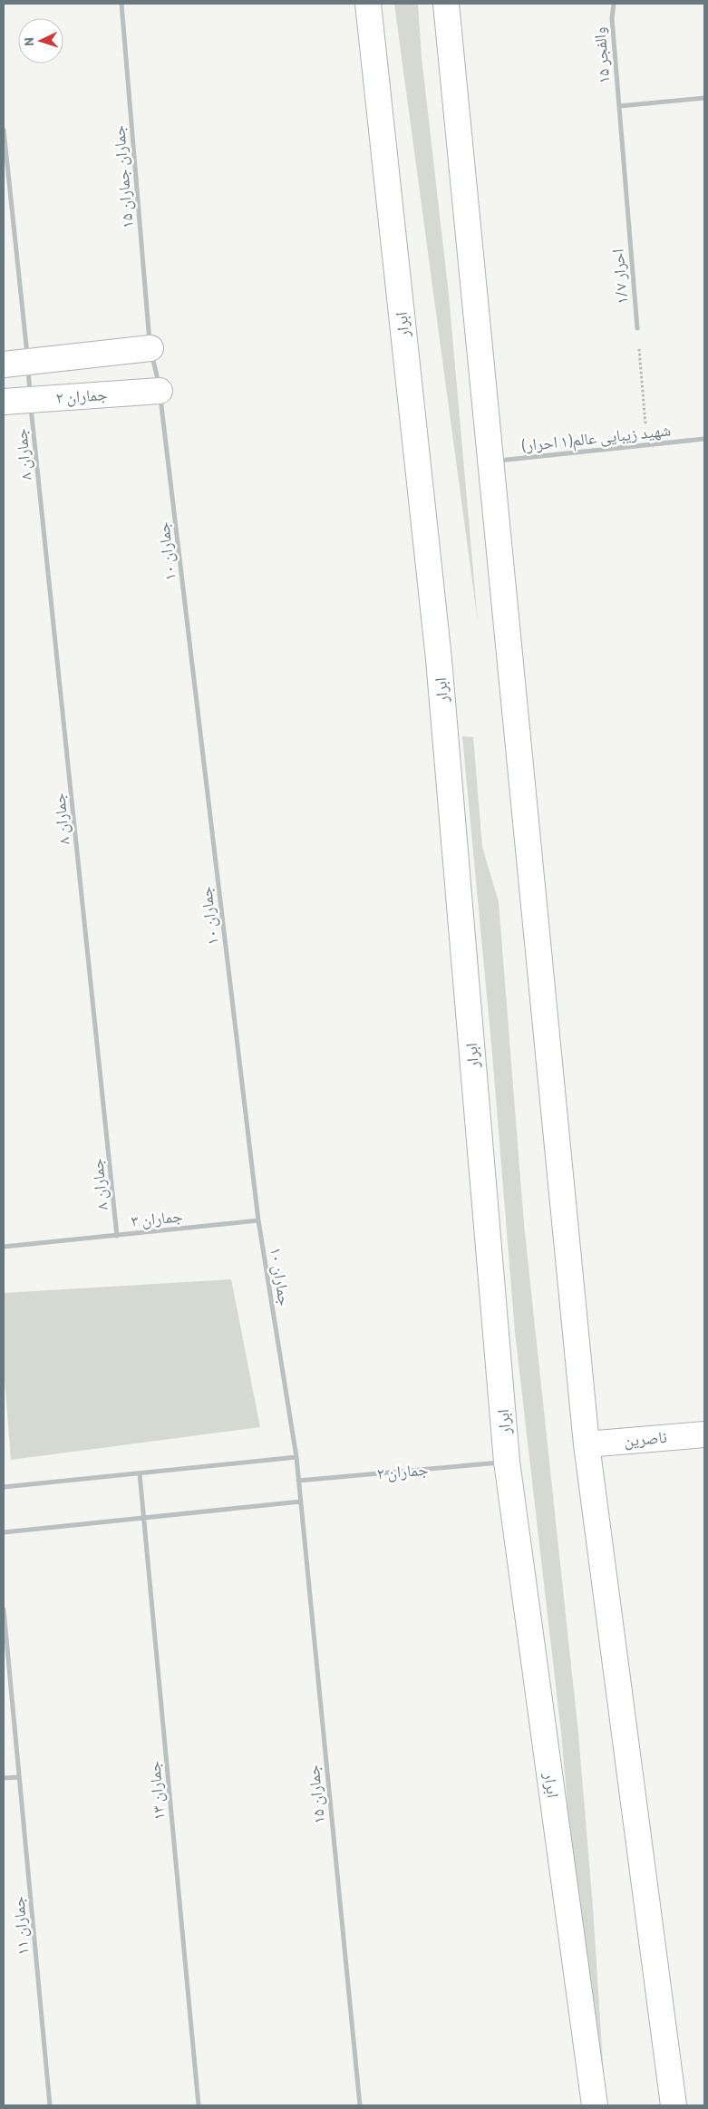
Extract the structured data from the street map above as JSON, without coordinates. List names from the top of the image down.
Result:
{
  "streets": {
    "street": [
      "۱۵ والفجر",
      "جماران جماران ۱۵",
      "۱/۷ احرار",
      "ابرار",
      "جماران ۲",
      "شهید زیبایی عالم(۱ احرار)",
      "جماران ۸",
      "جماران ۱۰",
      "جماران ۳",
      "ناصرین",
      "جماران ۱۳",
      "جماران ۱۵",
      "جماران ۱۱"
    ]
  },
  "crossings": [
    ["۱۵ والفجر", "۱/۷ احرار"],
    ["جماران جماران ۱۵", "جماران ۱۰"],
    ["ابرار", "جماران ۲"],
    ["جماران ۲", "جماران ۸"],
    ["جماران ۲", "جماران ۱۰"],
    ["جماران ۲", "جماران ۱۵"],
    ["جماران ۸", "جماران ۳"],
    ["جماران ۱۰", "جماران ۳"],
    ["جماران ۱۰", "جماران ۱۵"]
  ],
  "north": "left"
}
